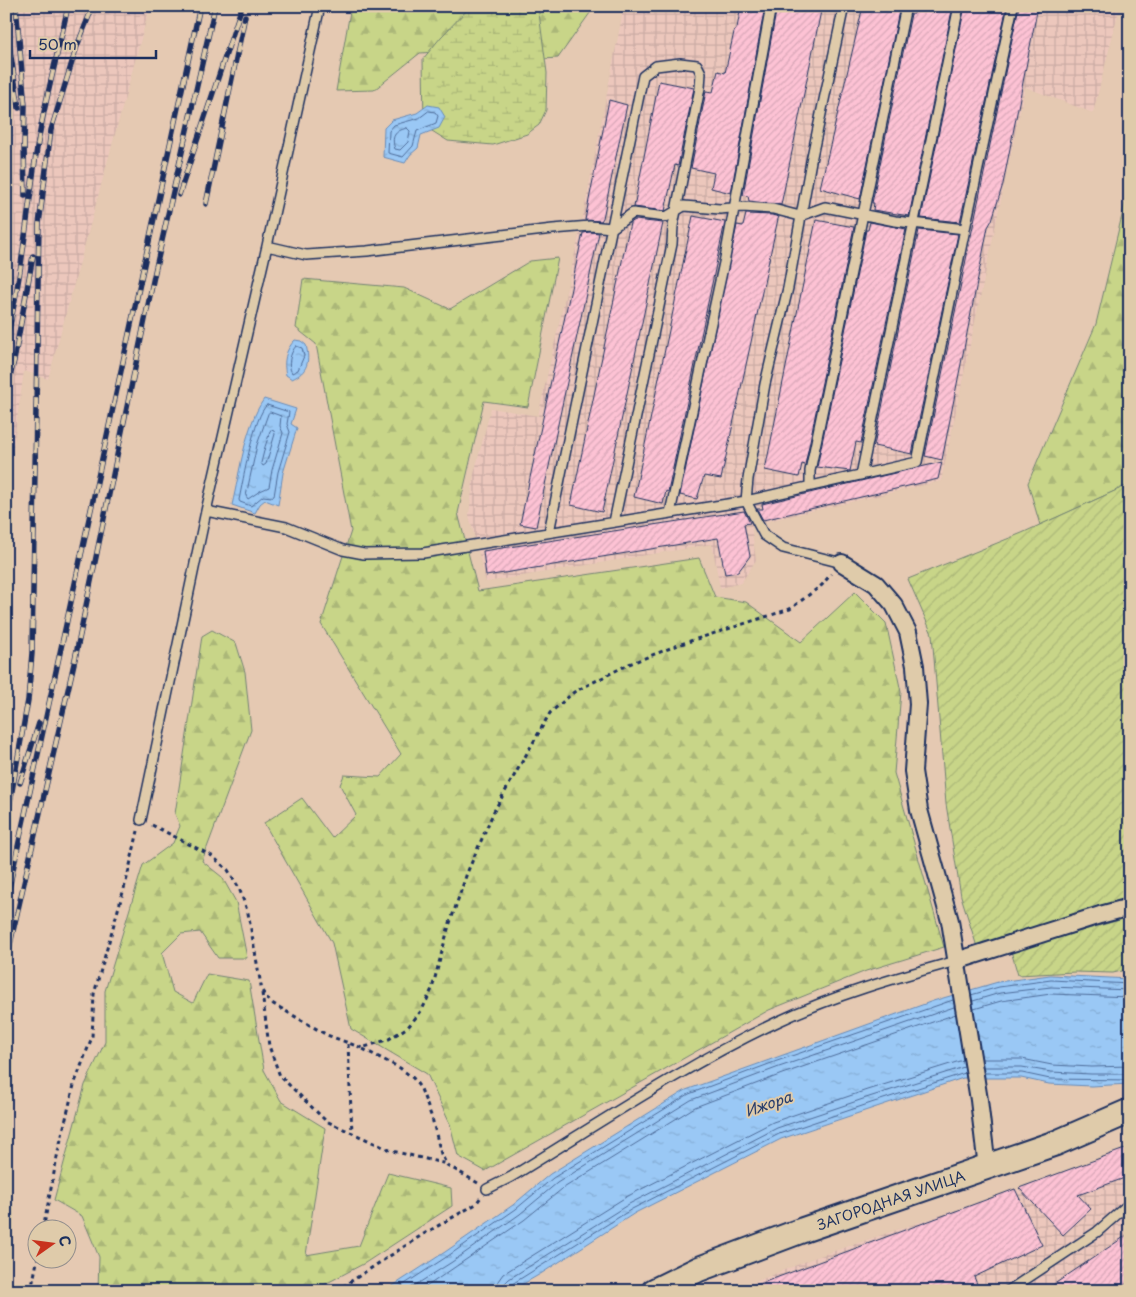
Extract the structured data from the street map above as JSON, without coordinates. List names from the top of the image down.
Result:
{
  "streets": {
    "main road": ["ЗАГОРОДНАЯ УЛИЦА"]
  },
  "water": ["Ижора"],
  "scale_bar": "50 m",
  "north": "right"
}
